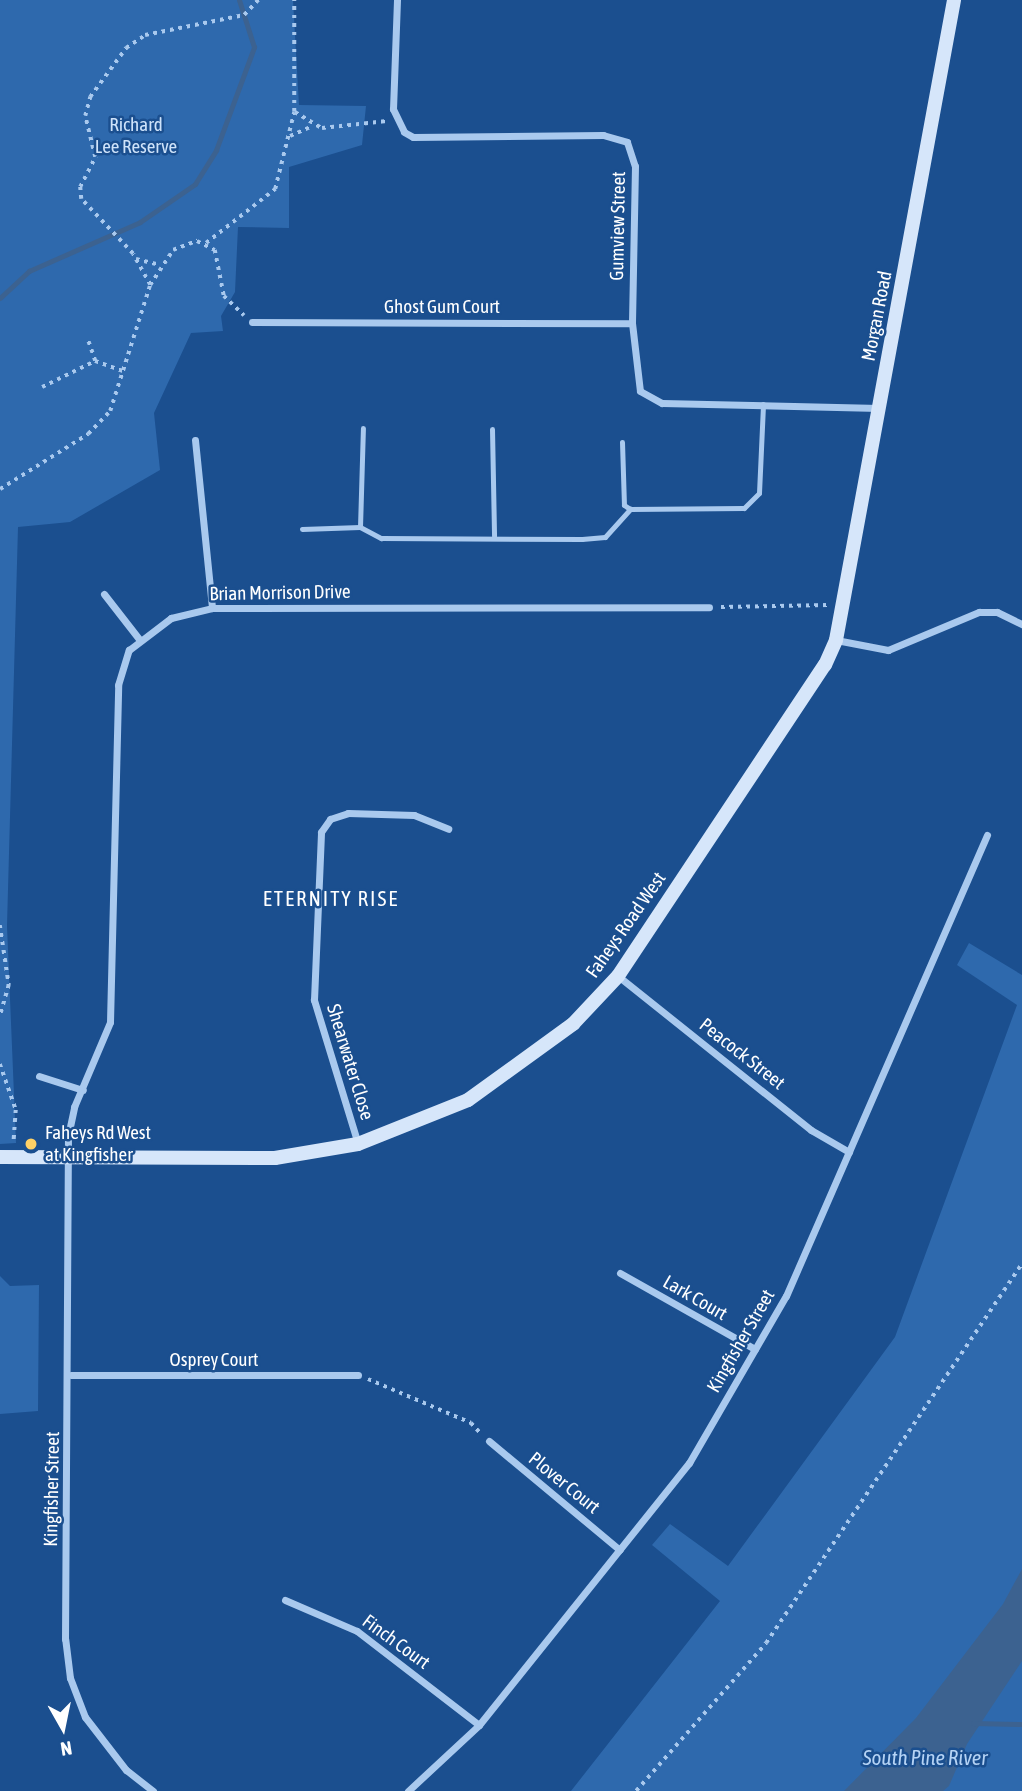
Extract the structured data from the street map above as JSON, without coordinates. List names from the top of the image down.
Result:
{
  "streets": {
    "street": [
      "Gumview Street",
      "Ghost Gum Court",
      "Morgan Road",
      "Brian Morrison Drive",
      "Faheys Road West",
      "Peacock Street",
      "Shearwater Close",
      "Lark Court",
      "Kingfisher Street",
      "Osprey Court",
      "Plover Court",
      "Finch Court"
    ]
  },
  "crossings": [
    ["Gumview Street", "Ghost Gum Court"],
    ["Gumview Street", "Morgan Road"],
    ["Morgan Road", "Faheys Road West"],
    ["Brian Morrison Drive", "Faheys Road West"],
    ["Brian Morrison Drive", "Kingfisher Street"],
    ["Faheys Road West", "Peacock Street"],
    ["Faheys Road West", "Shearwater Close"],
    ["Faheys Road West", "Kingfisher Street"],
    ["Peacock Street", "Kingfisher Street"],
    ["Lark Court", "Kingfisher Street"],
    ["Kingfisher Street", "Osprey Court"],
    ["Kingfisher Street", "Plover Court"],
    ["Kingfisher Street", "Finch Court"]
  ],
  "districts": ["ETERNITY RISE"],
  "water": ["South Pine River"],
  "parks": ["Richard Lee Reserve"],
  "places": ["Faheys Rd West at Kingfisher"],
  "north": "bottom"
}
